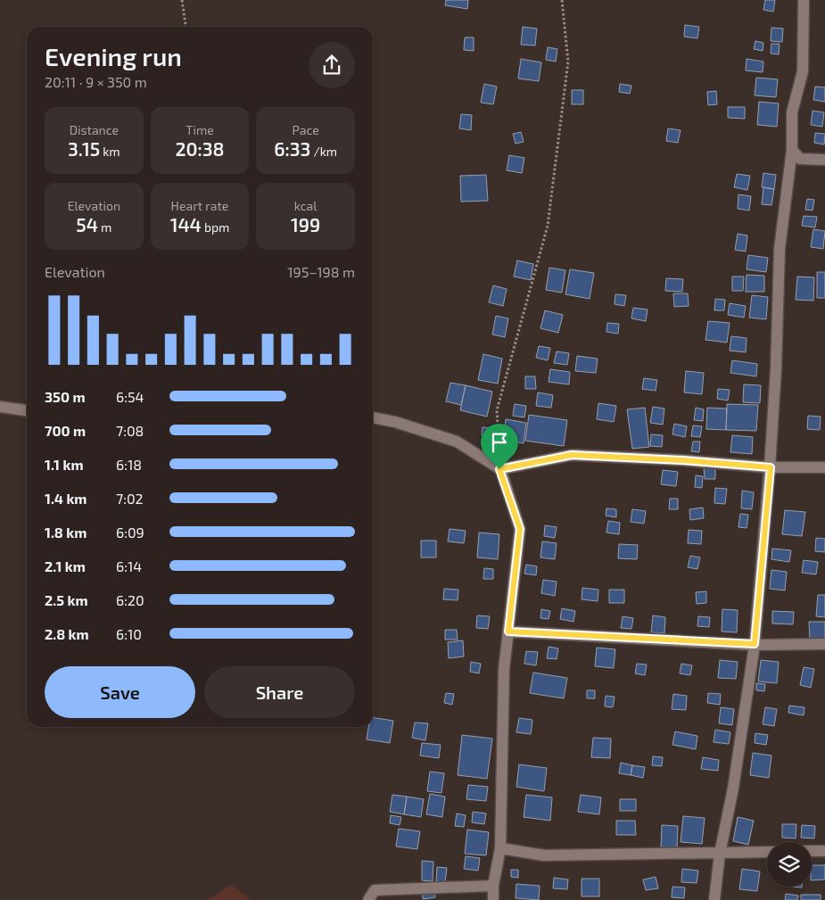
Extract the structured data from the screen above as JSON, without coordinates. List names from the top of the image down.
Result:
{
  "page": {
    "heading": ["Evening run", "20:11 · 9 × 350 m"],
    "stats": [
      ["Distance", "3.15 km"],
      ["Time", "20:38"],
      ["Pace", "6:33 /km"],
      ["Elevation", "54 m"],
      ["Heart rate", "144 bpm"],
      ["kcal", "199"]
    ],
    "chart": ["Elevation", "195–198 m"],
    "list": [
      {
        "name": "350 m",
        "note": "6:54"
      },
      {
        "name": "700 m",
        "note": "7:08"
      },
      {
        "name": "1.1 km",
        "note": "6:18"
      },
      {
        "name": "1.4 km",
        "note": "7:02"
      },
      {
        "name": "1.8 km",
        "note": "6:09"
      },
      {
        "name": "2.1 km",
        "note": "6:14"
      },
      {
        "name": "2.5 km",
        "note": "6:20"
      },
      {
        "name": "2.8 km",
        "note": "6:10"
      }
    ],
    "buttons": ["Save", "Share"]
  }
}
